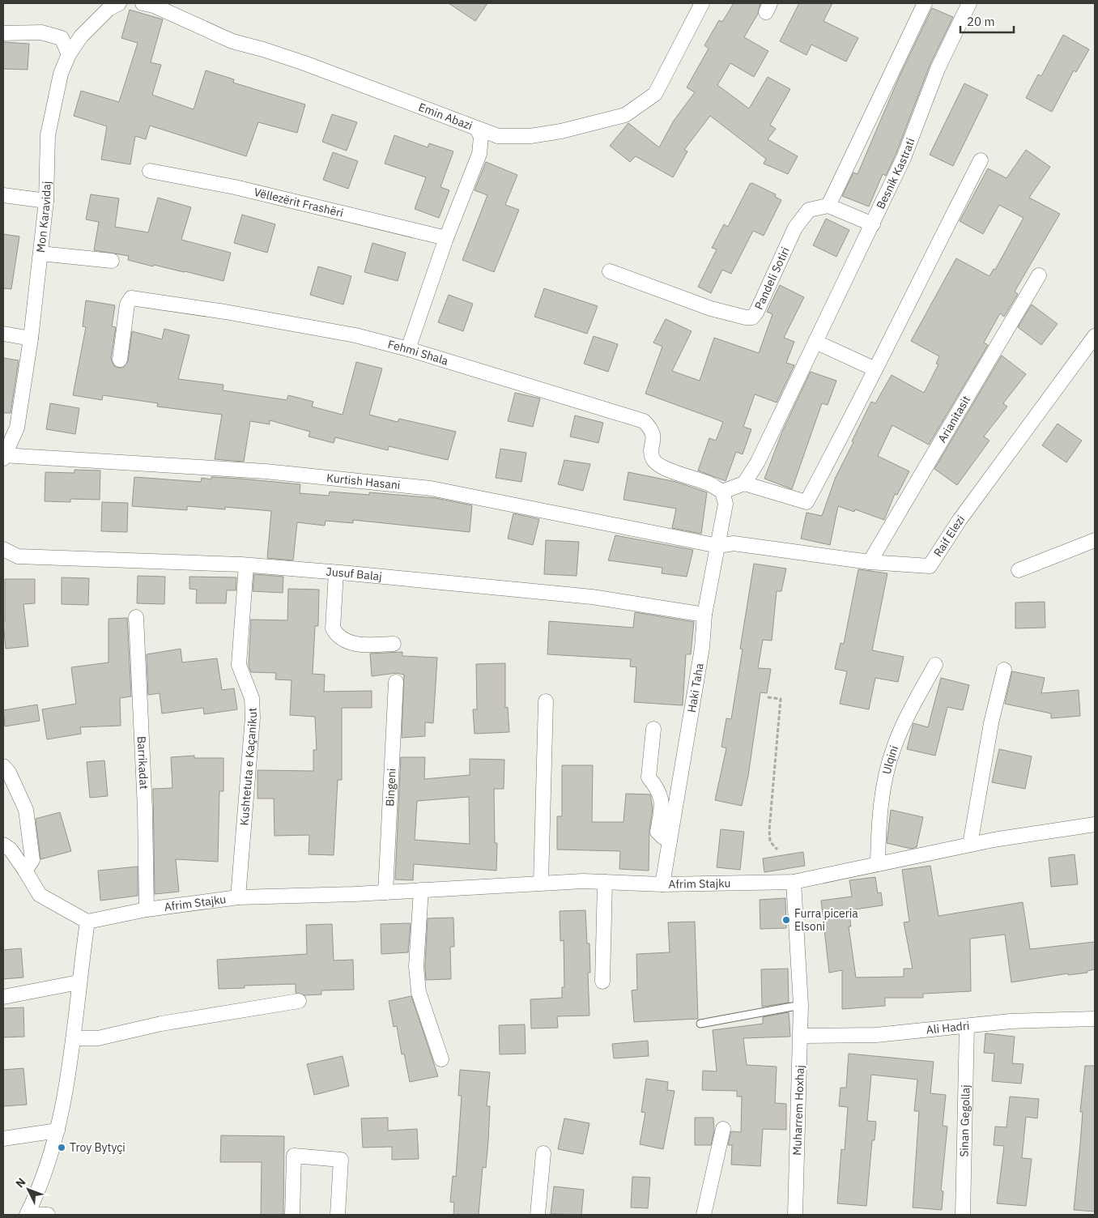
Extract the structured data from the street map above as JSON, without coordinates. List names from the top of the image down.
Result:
{
  "streets": {
    "street": [
      "Emin Abazi",
      "Besnik Kastrati",
      "Vëllezërit Frashëri",
      "Mon Karavidaj",
      "Pandeli Sotiri",
      "Fehmi Shala",
      "Arianitasit",
      "Kurtish Hasani",
      "Raif Elezi",
      "Jusuf Balaj",
      "Haki Taha",
      "Ulqini",
      "Barrikadat",
      "Kushtetuta e Kaçanikut",
      "Bingeni",
      "Afrim Stajku",
      "Ali Hadri",
      "Muharrem Hoxhaj",
      "Sinan Gegollaj"
    ]
  },
  "crossings": [
    ["Mon Karavidaj", "Kurtish Hasani"],
    ["Fehmi Shala", "Haki Taha"],
    ["Arianitasit", "Raif Elezi"],
    ["Kurtish Hasani", "Raif Elezi"],
    ["Kurtish Hasani", "Haki Taha"],
    ["Raif Elezi", "Haki Taha"],
    ["Jusuf Balaj", "Haki Taha"],
    ["Jusuf Balaj", "Kushtetuta e Kaçanikut"],
    ["Haki Taha", "Afrim Stajku"],
    ["Barrikadat", "Afrim Stajku"],
    ["Kushtetuta e Kaçanikut", "Afrim Stajku"],
    ["Bingeni", "Afrim Stajku"],
    ["Afrim Stajku", "Muharrem Hoxhaj"],
    ["Ali Hadri", "Muharrem Hoxhaj"],
    ["Ali Hadri", "Sinan Gegollaj"]
  ],
  "places": ["Furra piceria Elsoni", "Troy Bytyçi"],
  "scale_bar": "20 m",
  "north": "top left"
}
